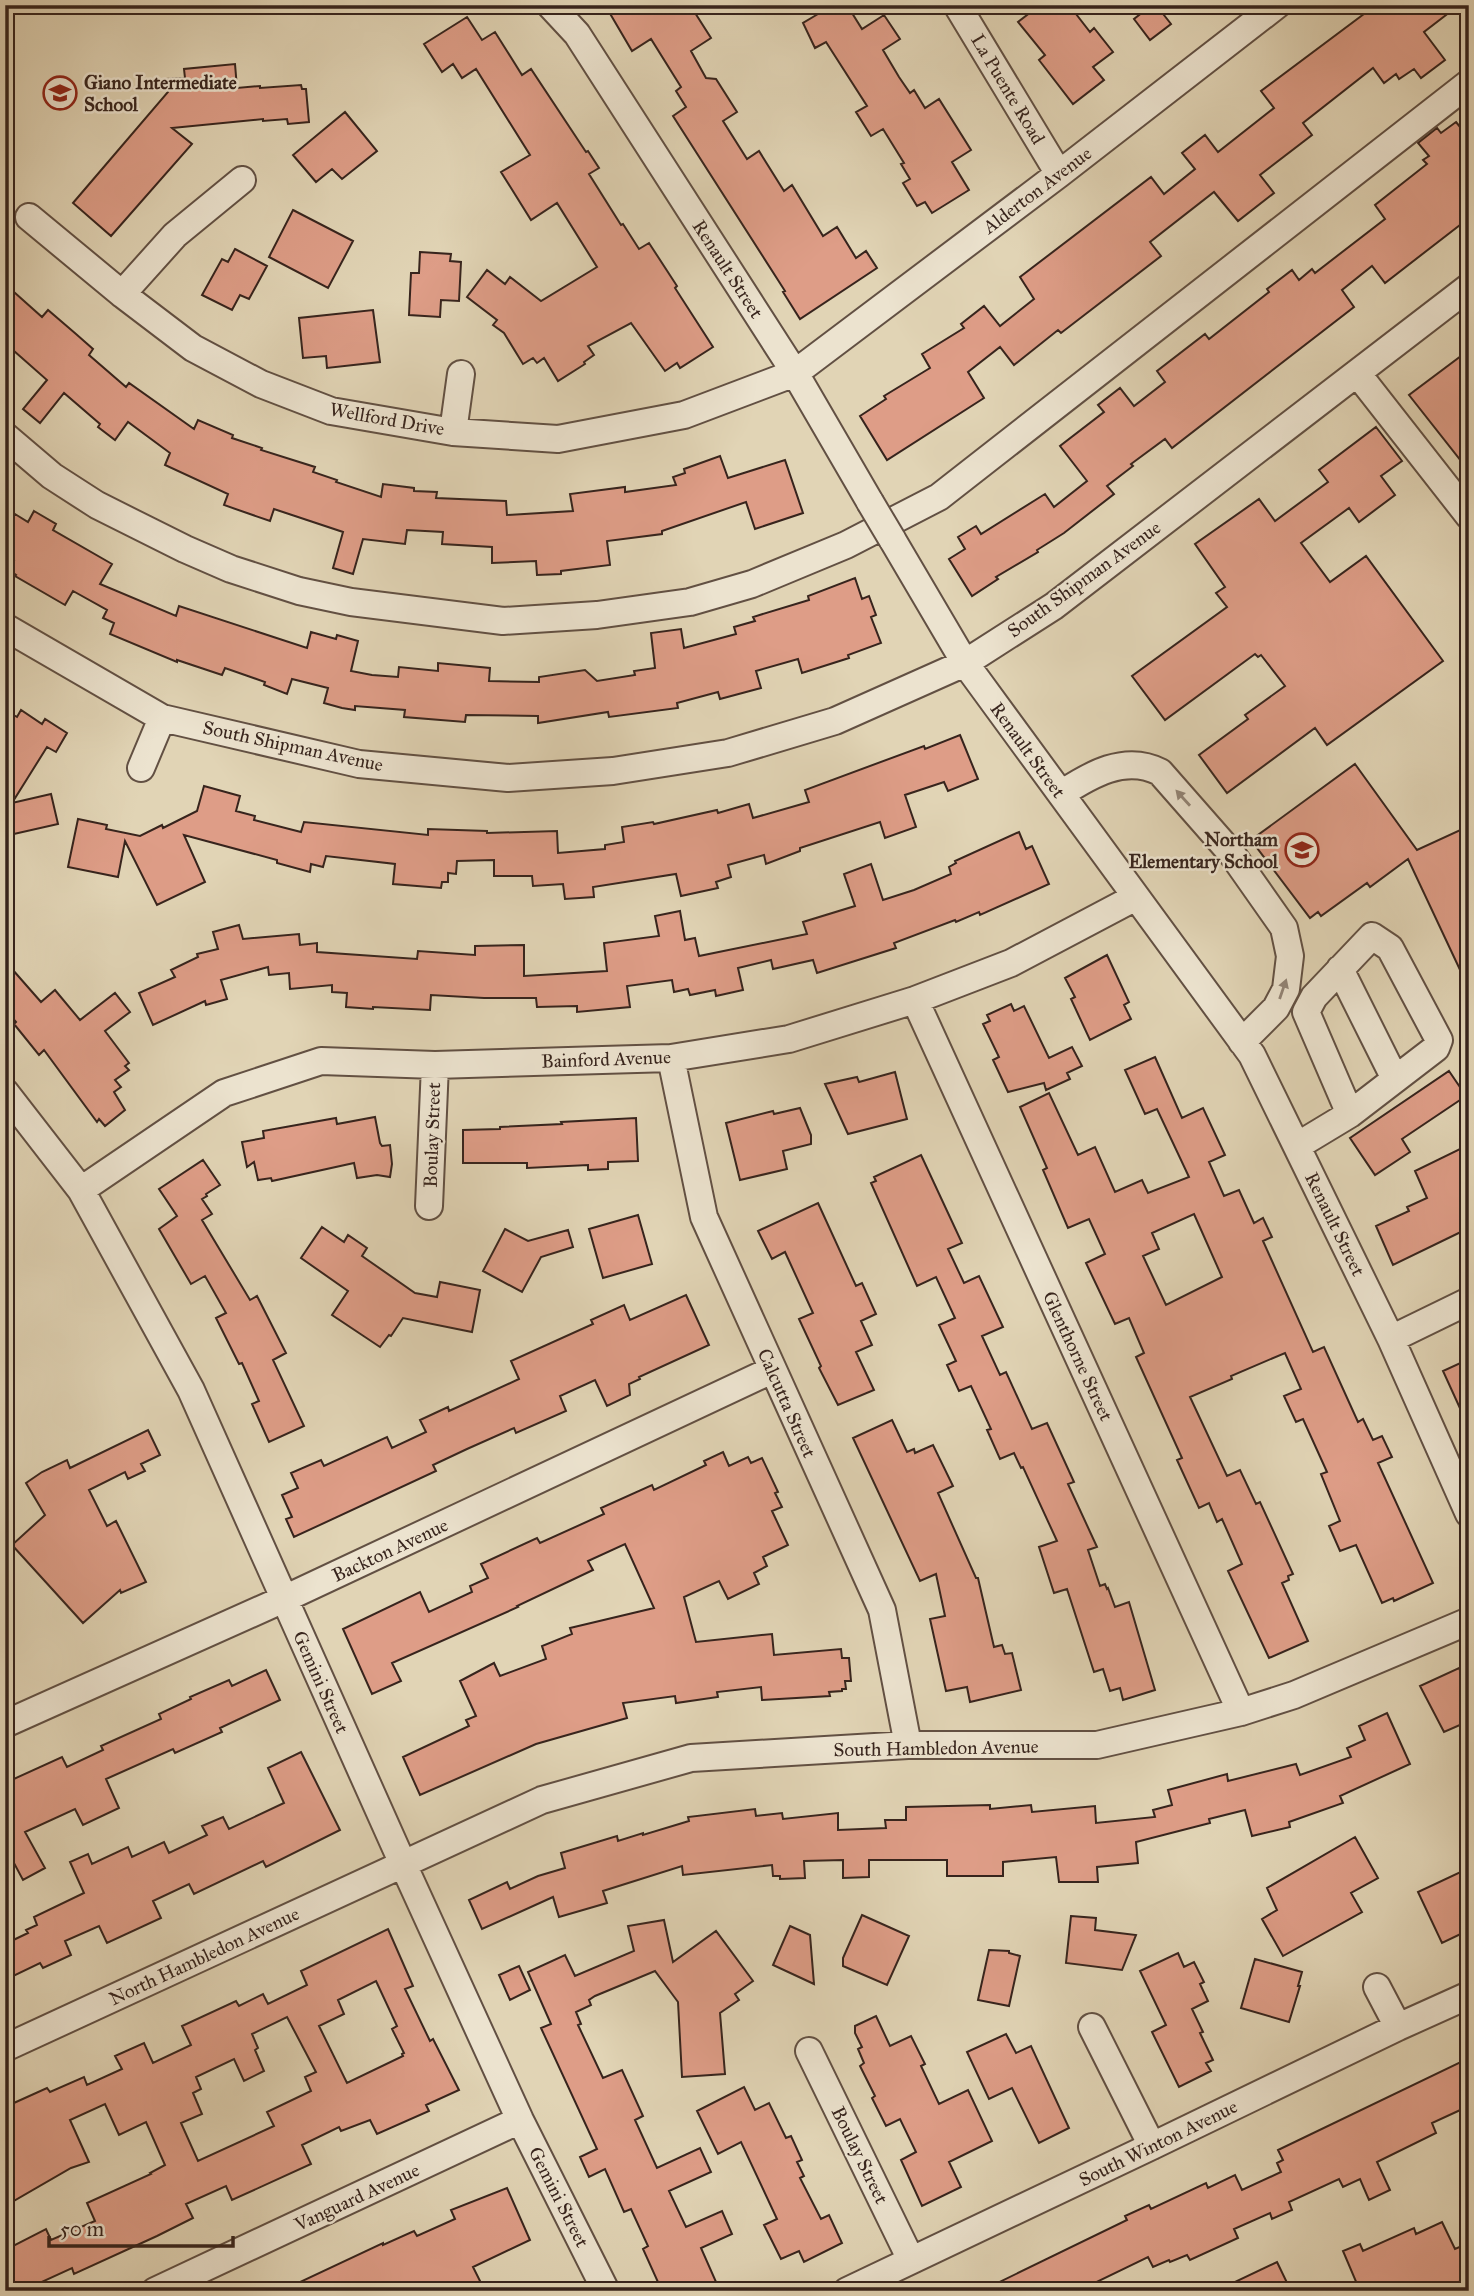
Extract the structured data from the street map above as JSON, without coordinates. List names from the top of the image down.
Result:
{
  "streets": {
    "street": [
      "La Puente Road",
      "Alderton Avenue",
      "Renault Street",
      "Wellford Drive",
      "South Shipman Avenue",
      "Bainford Avenue",
      "Boulay Street",
      "Glenthorne Street",
      "Calcutta Street",
      "Backton Avenue",
      "Gemini Street",
      "South Hambledon Avenue",
      "North Hambledon Avenue",
      "South Winton Avenue",
      "Vanguard Avenue"
    ]
  },
  "crossings": [
    ["La Puente Road", "Alderton Avenue"],
    ["Alderton Avenue", "Renault Street"],
    ["Alderton Avenue", "Wellford Drive"],
    ["Renault Street", "Wellford Drive"],
    ["Renault Street", "South Shipman Avenue"],
    ["Renault Street", "Bainford Avenue"],
    ["Bainford Avenue", "Boulay Street"],
    ["Bainford Avenue", "Glenthorne Street"],
    ["Bainford Avenue", "Calcutta Street"],
    ["Bainford Avenue", "Gemini Street"],
    ["Boulay Street", "South Winton Avenue"],
    ["Glenthorne Street", "South Hambledon Avenue"],
    ["Calcutta Street", "Backton Avenue"],
    ["Calcutta Street", "South Hambledon Avenue"],
    ["Backton Avenue", "Gemini Street"],
    ["Gemini Street", "South Hambledon Avenue"],
    ["Gemini Street", "North Hambledon Avenue"],
    ["Gemini Street", "Vanguard Avenue"],
    ["South Hambledon Avenue", "North Hambledon Avenue"]
  ],
  "places": {
    "school or university": ["Giano Intermediate School", "Northam Elementary School"]
  },
  "scale_bar": "50 m"
}
